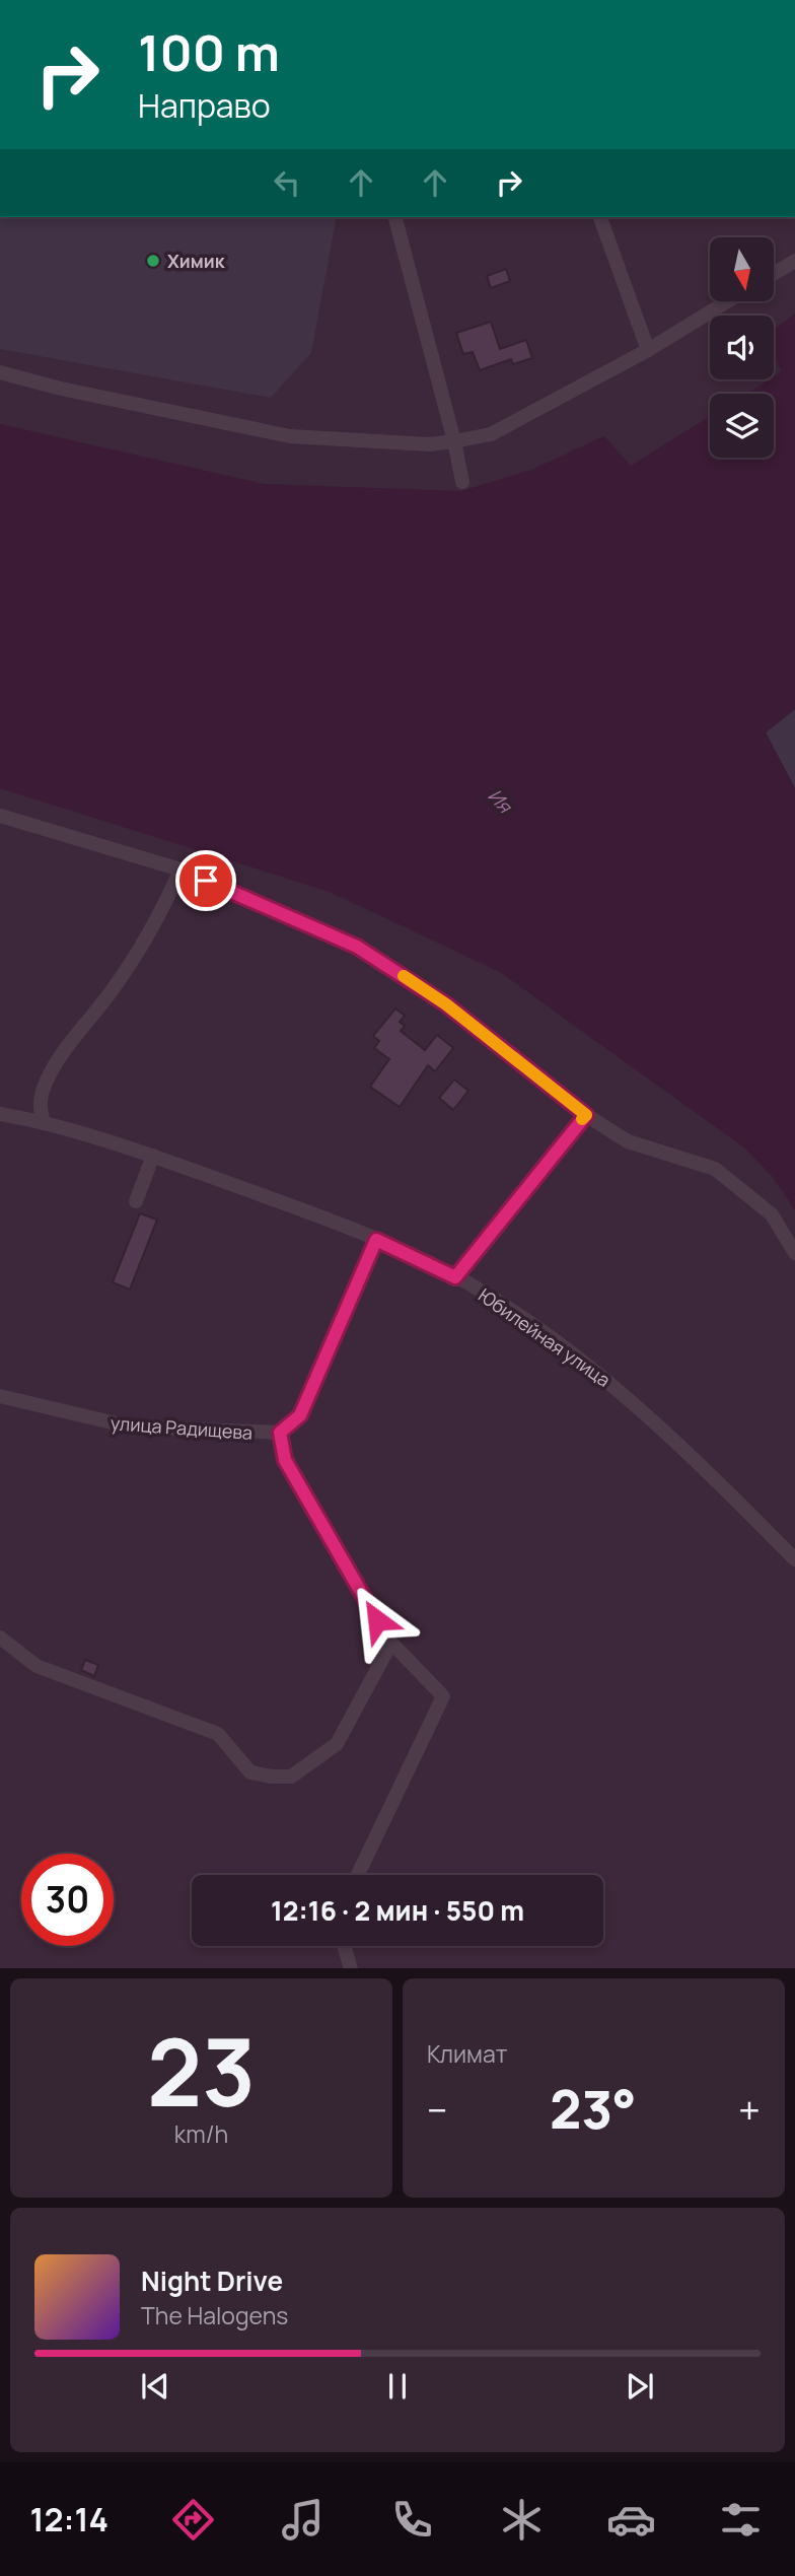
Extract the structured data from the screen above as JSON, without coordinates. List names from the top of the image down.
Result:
{
  "streets": {
    "street": ["Юбилейная улица", "улица Радищева"]
  },
  "water": ["Ия"],
  "places": ["Химик"],
  "north": "bottom",
  "page": {
    "turn": ["100 m", "Направо"],
    "limit": "30",
    "trip": "12:16 · 2 мин · 550 m",
    "tile": [
      ["23", "km/h"],
      "Климат"
    ],
    "heat": ["−", "23°", "+"],
    "song": ["Night Drive", "The Halogens"],
    "tabs": "12:14"
  }
}
